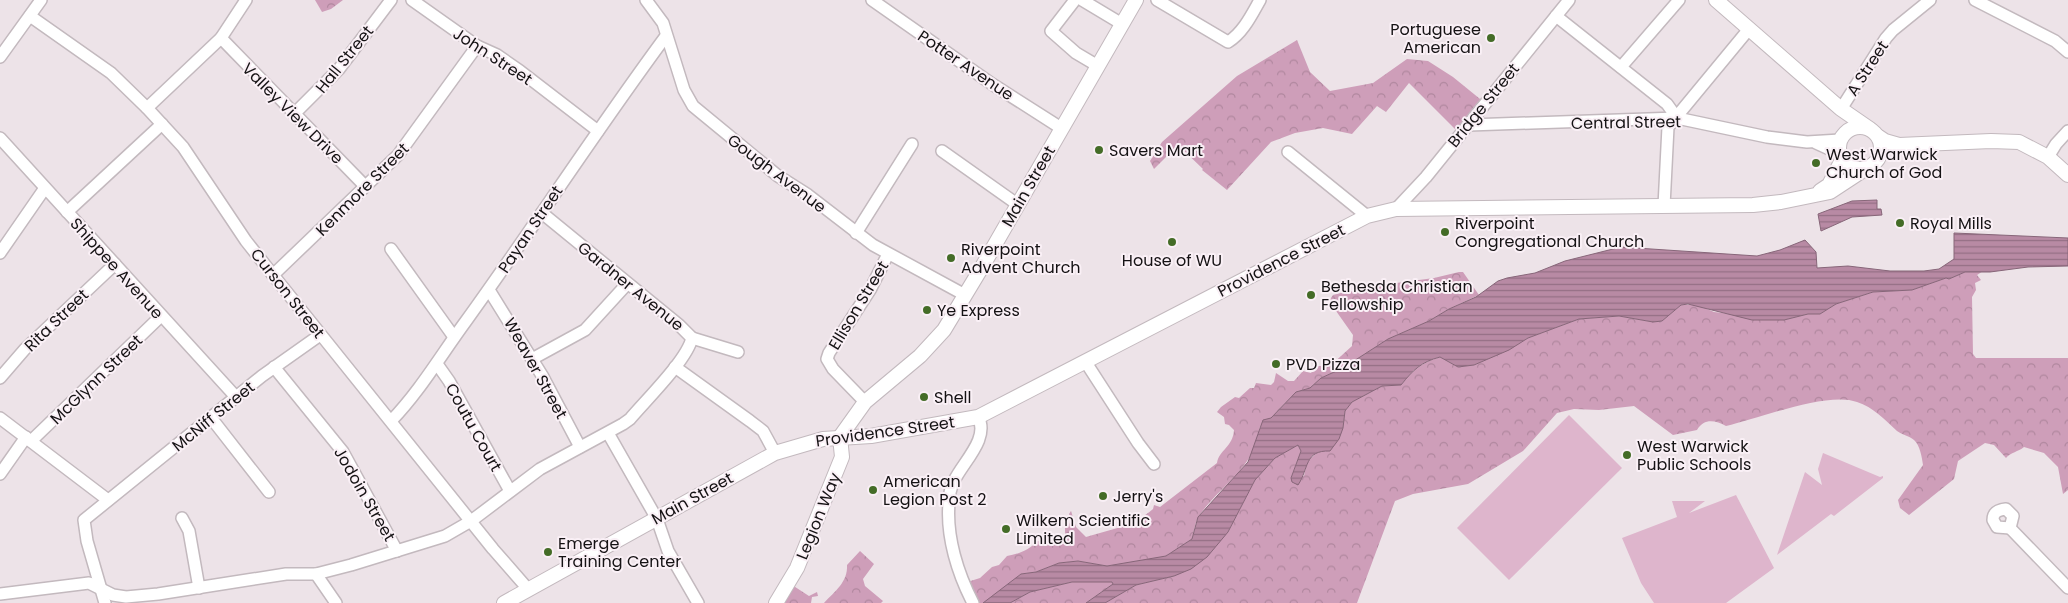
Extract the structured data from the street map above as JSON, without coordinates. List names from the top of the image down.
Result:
{
  "streets": {
    "main road": ["Main Street", "Providence Street", "Legion Way"],
    "street": [
      "John Street",
      "Hall Street",
      "Potter Avenue",
      "A Street",
      "Bridge Street",
      "Valley View Drive",
      "Central Street",
      "Gough Avenue",
      "Kenmore Street",
      "Payan Street",
      "Shippee Avenue",
      "Gardner Avenue",
      "Curson Street",
      "Ellison Street",
      "Rita Street",
      "Weaver Street",
      "McGlynn Street",
      "McNiff Street",
      "Coutu Court",
      "Jodoin Street"
    ]
  },
  "crossings": [
    ["John Street", "Kenmore Street"],
    ["John Street", "Payan Street"],
    ["Hall Street", "Valley View Drive"],
    ["Potter Avenue", "Main Street"],
    ["Bridge Street", "Central Street"],
    ["Bridge Street", "Providence Street"],
    ["Valley View Drive", "Kenmore Street"],
    ["Central Street", "Providence Street"],
    ["Gough Avenue", "Main Street"],
    ["Gough Avenue", "Payan Street"],
    ["Gough Avenue", "Ellison Street"],
    ["Main Street", "Providence Street"],
    ["Main Street", "Curson Street"],
    ["Main Street", "Ellison Street"],
    ["Kenmore Street", "Curson Street"],
    ["Payan Street", "Gardner Avenue"],
    ["Payan Street", "Curson Street"],
    ["Payan Street", "Weaver Street"],
    ["Payan Street", "Coutu Court"],
    ["Providence Street", "Legion Way"],
    ["Shippee Avenue", "Rita Street"],
    ["Shippee Avenue", "McGlynn Street"],
    ["Shippee Avenue", "McNiff Street"],
    ["Gardner Avenue", "Curson Street"],
    ["Gardner Avenue", "Weaver Street"],
    ["Gardner Avenue", "McNiff Street"],
    ["Gardner Avenue", "Coutu Court"],
    ["Gardner Avenue", "Jodoin Street"],
    ["Curson Street", "McNiff Street"],
    ["McNiff Street", "Jodoin Street"]
  ],
  "places": [
    "Portuguese American",
    "Savers Mart",
    "West Warwick Church of God",
    "Royal Mills",
    "Riverpoint Congregational Church",
    "House of WU",
    "Riverpoint Advent Church",
    "Bethesda Christian Fellowship",
    "Ye Express",
    "PVD Pizza",
    "Shell",
    "West Warwick Public Schools",
    "American Legion Post 2",
    "Jerry's",
    "Wilkem Scientific Limited",
    "Emerge Training Center"
  ]
}
